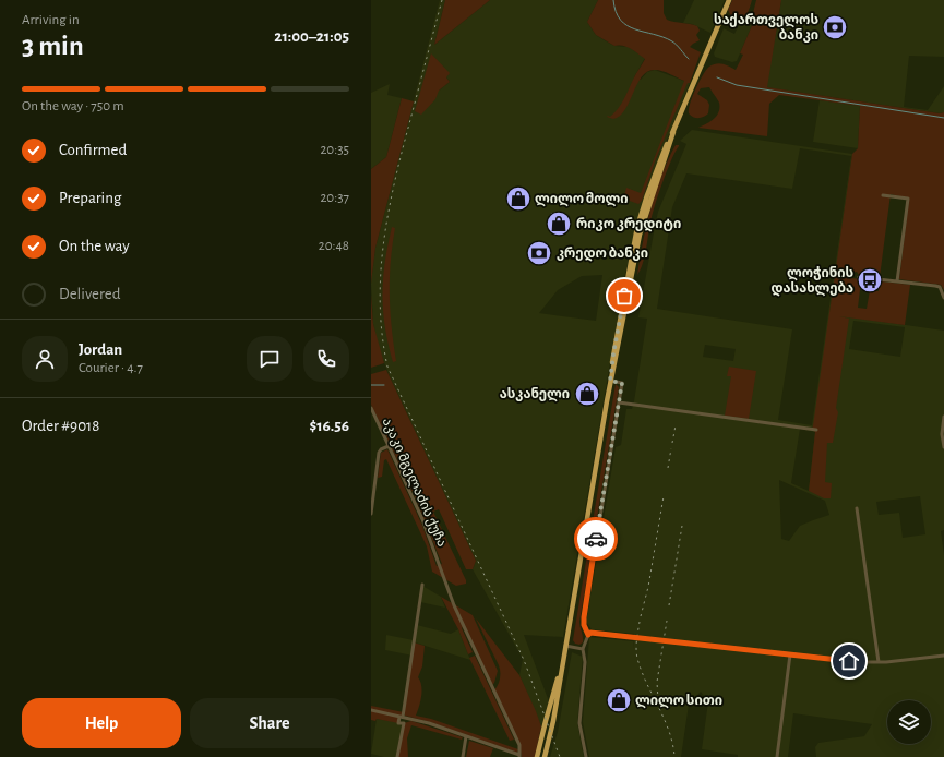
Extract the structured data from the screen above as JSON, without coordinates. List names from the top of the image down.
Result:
{
  "streets": {
    "street": ["აკაკი მგელაძის ქუჩა"]
  },
  "places": {
    "bank": ["საქართველოს ბანკი", "კრედო ბანკი"],
    "shop": [
      "ლილო მოლი",
      "რიკო კრედიტი",
      "ასკანელი",
      "ლილო სითი"
    ],
    "bus stop": ["ლოჭინის დასახლება"]
  },
  "page": {
    "heading": ["3 min", "Arriving in", "21:00–21:05"],
    "panel": [
      "Jordan",
      "Courier · 4.7",
      "Order #9018",
      "$16.56"
    ],
    "bar": "On the way · 750 m",
    "list": [
      ["Confirmed", "20:35"],
      ["Preparing", "20:37"],
      ["On the way", "20:48"],
      "Delivered"
    ],
    "buttons": ["Help", "Share"]
  }
}
